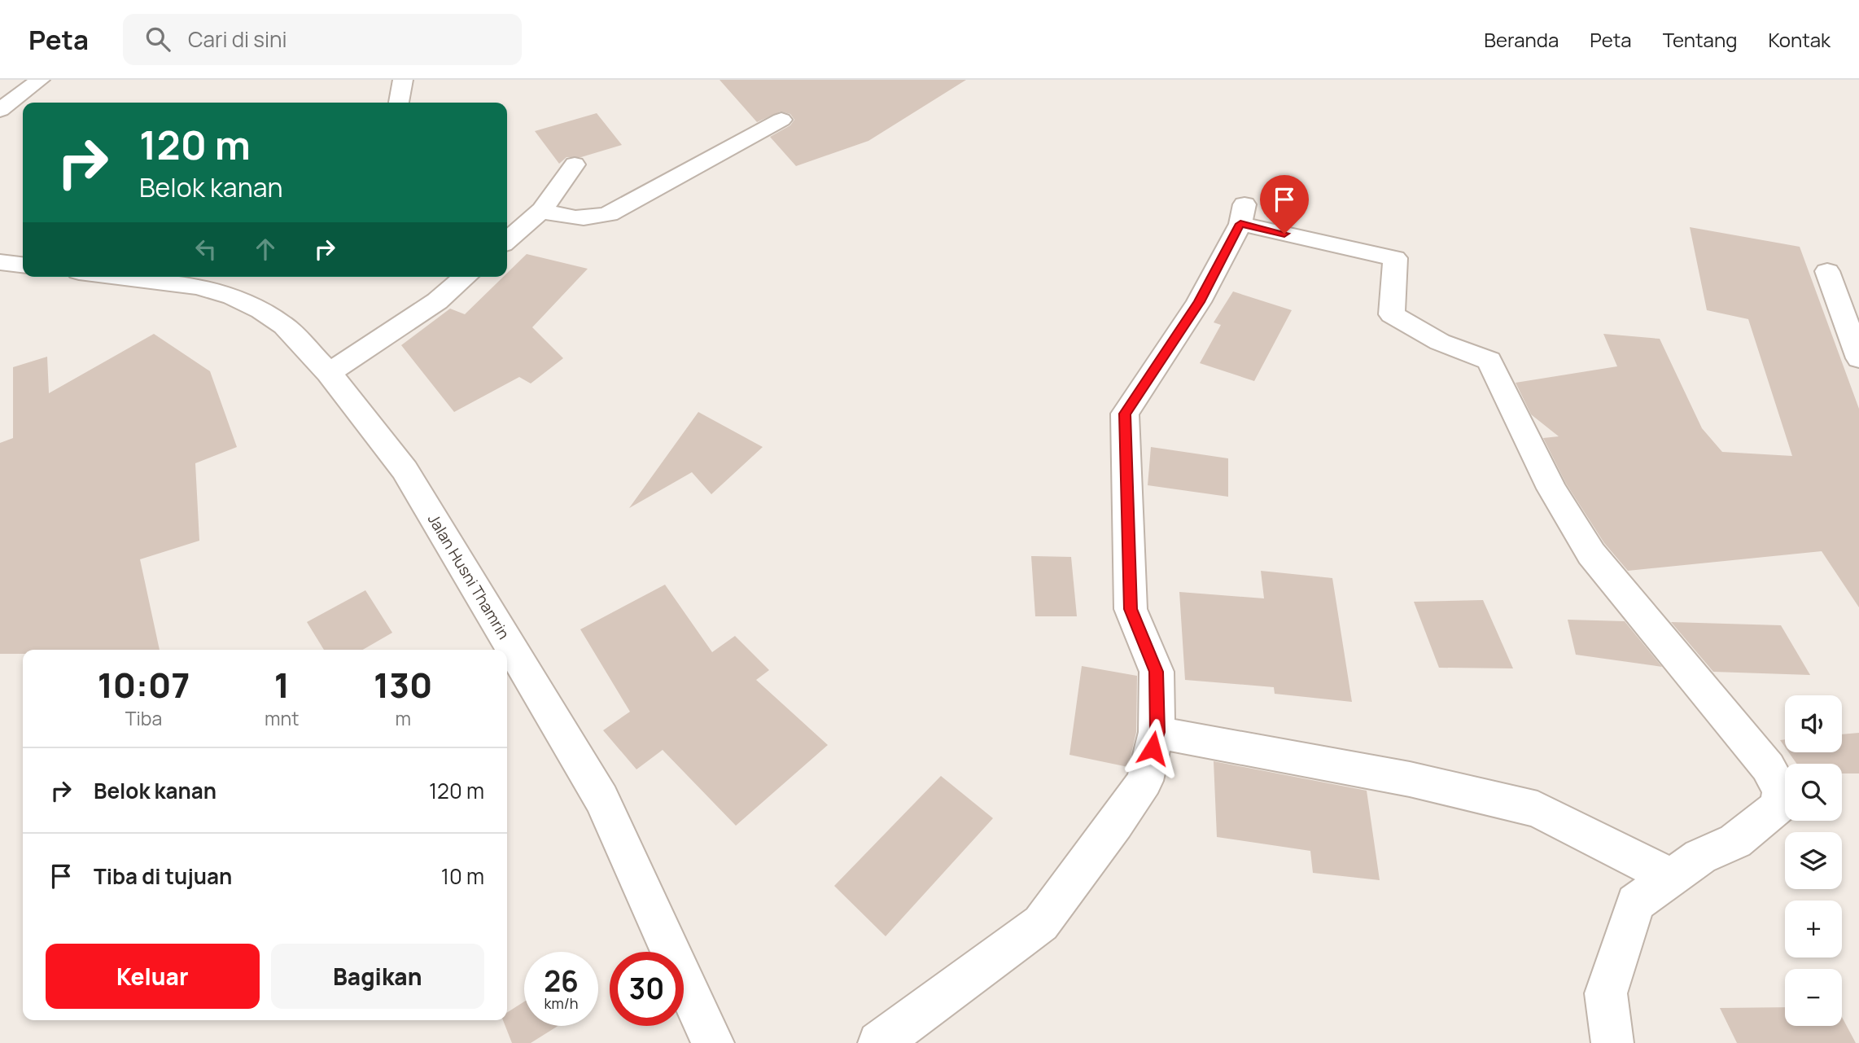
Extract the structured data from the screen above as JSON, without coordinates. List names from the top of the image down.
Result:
{
  "streets": {
    "street": ["Jalan Husni Thamrin"]
  },
  "page": {
    "header": "Peta",
    "search": "Cari di sini",
    "nav": [
      "Beranda",
      "Peta",
      "Tentang",
      "Kontak"
    ],
    "turn": ["120 m", "Belok kanan"],
    "eta": [
      "10:07",
      "Tiba",
      "1",
      "mnt",
      "130",
      "m"
    ],
    "map_buttons": ["+", "−"],
    "list": [
      {
        "name": "Belok kanan",
        "value": "120 m"
      },
      {
        "name": "Tiba di tujuan",
        "value": "10 m"
      }
    ],
    "buttons": ["Keluar", "Bagikan"],
    "speed": "26 km/h",
    "limit": "30"
  }
}
